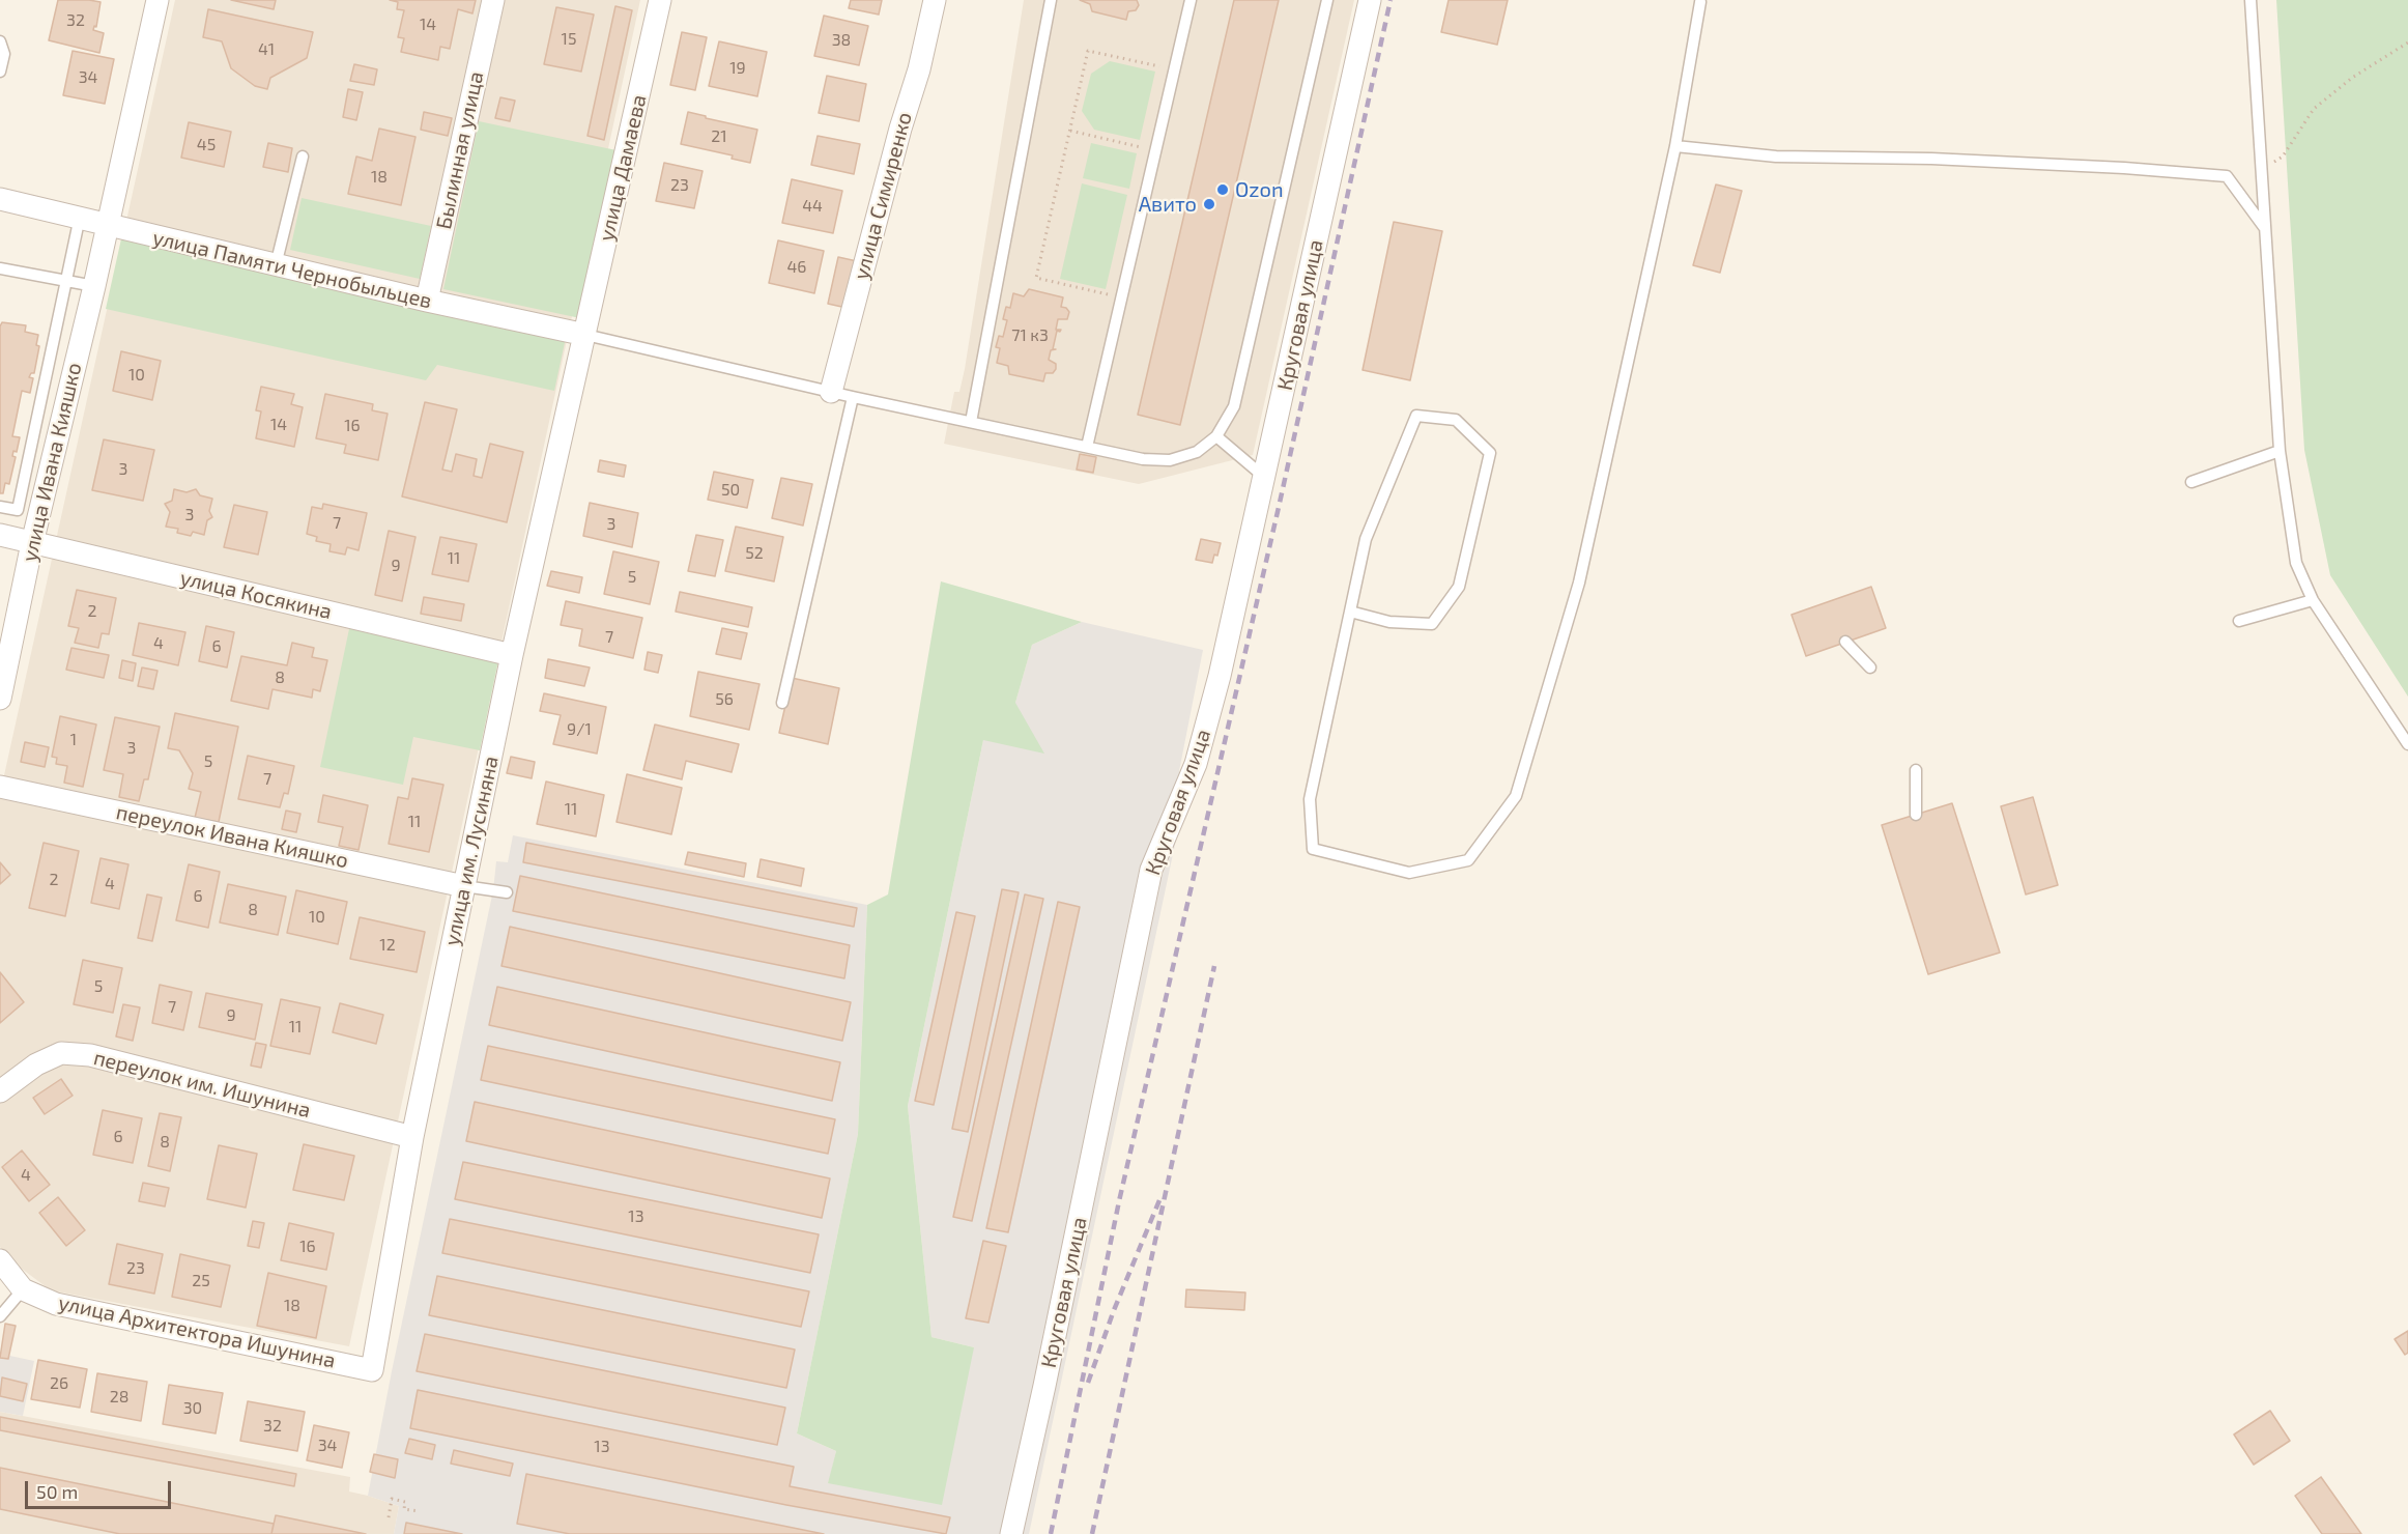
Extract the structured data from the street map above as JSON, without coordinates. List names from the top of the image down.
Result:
{
  "streets": {
    "street": [
      "Былинная улица",
      "улица Дамаева",
      "улица Симиренко",
      "улица Памяти Чернобыльцев",
      "Круговая улица",
      "улица Ивана Кияшко",
      "улица Косякина",
      "переулок Ивана Кияшко",
      "улица им. Лусиняна",
      "переулок им. Ишунина",
      "улица Архитектора Ишунина"
    ]
  },
  "crossings": [
    ["Былинная улица", "улица Памяти Чернобыльцев"],
    ["улица Дамаева", "улица Памяти Чернобыльцев"],
    ["улица Дамаева", "улица им. Лусиняна"],
    ["улица Памяти Чернобыльцев", "улица Ивана Кияшко"],
    ["улица Памяти Чернобыльцев", "улица им. Лусиняна"],
    ["улица Ивана Кияшко", "улица Косякина"],
    ["улица Косякина", "улица им. Лусиняна"],
    ["переулок Ивана Кияшко", "улица им. Лусиняна"],
    ["улица им. Лусиняна", "переулок им. Ишунина"],
    ["улица им. Лусиняна", "улица Архитектора Ишунина"]
  ],
  "places": ["Ozon", "Авито"],
  "house_numbers": [
    "32",
    "14",
    "15",
    "38",
    "41",
    "19",
    "34",
    "21",
    "45",
    "18",
    "23",
    "44",
    "46",
    "71 к3",
    "10",
    "14",
    "16",
    "3",
    "50",
    "3",
    "7",
    "3",
    "52",
    "11",
    "9",
    "5",
    "2",
    "7",
    "4",
    "6",
    "8",
    "56",
    "9/1",
    "1",
    "3",
    "5",
    "7",
    "11",
    "11",
    "2",
    "4",
    "6",
    "8",
    "10",
    "12",
    "5",
    "7",
    "9",
    "11",
    "6",
    "8",
    "4",
    "13",
    "16",
    "23",
    "25",
    "18",
    "26",
    "28",
    "30",
    "32",
    "34",
    "13"
  ],
  "scale_bar": "50 m"
}
